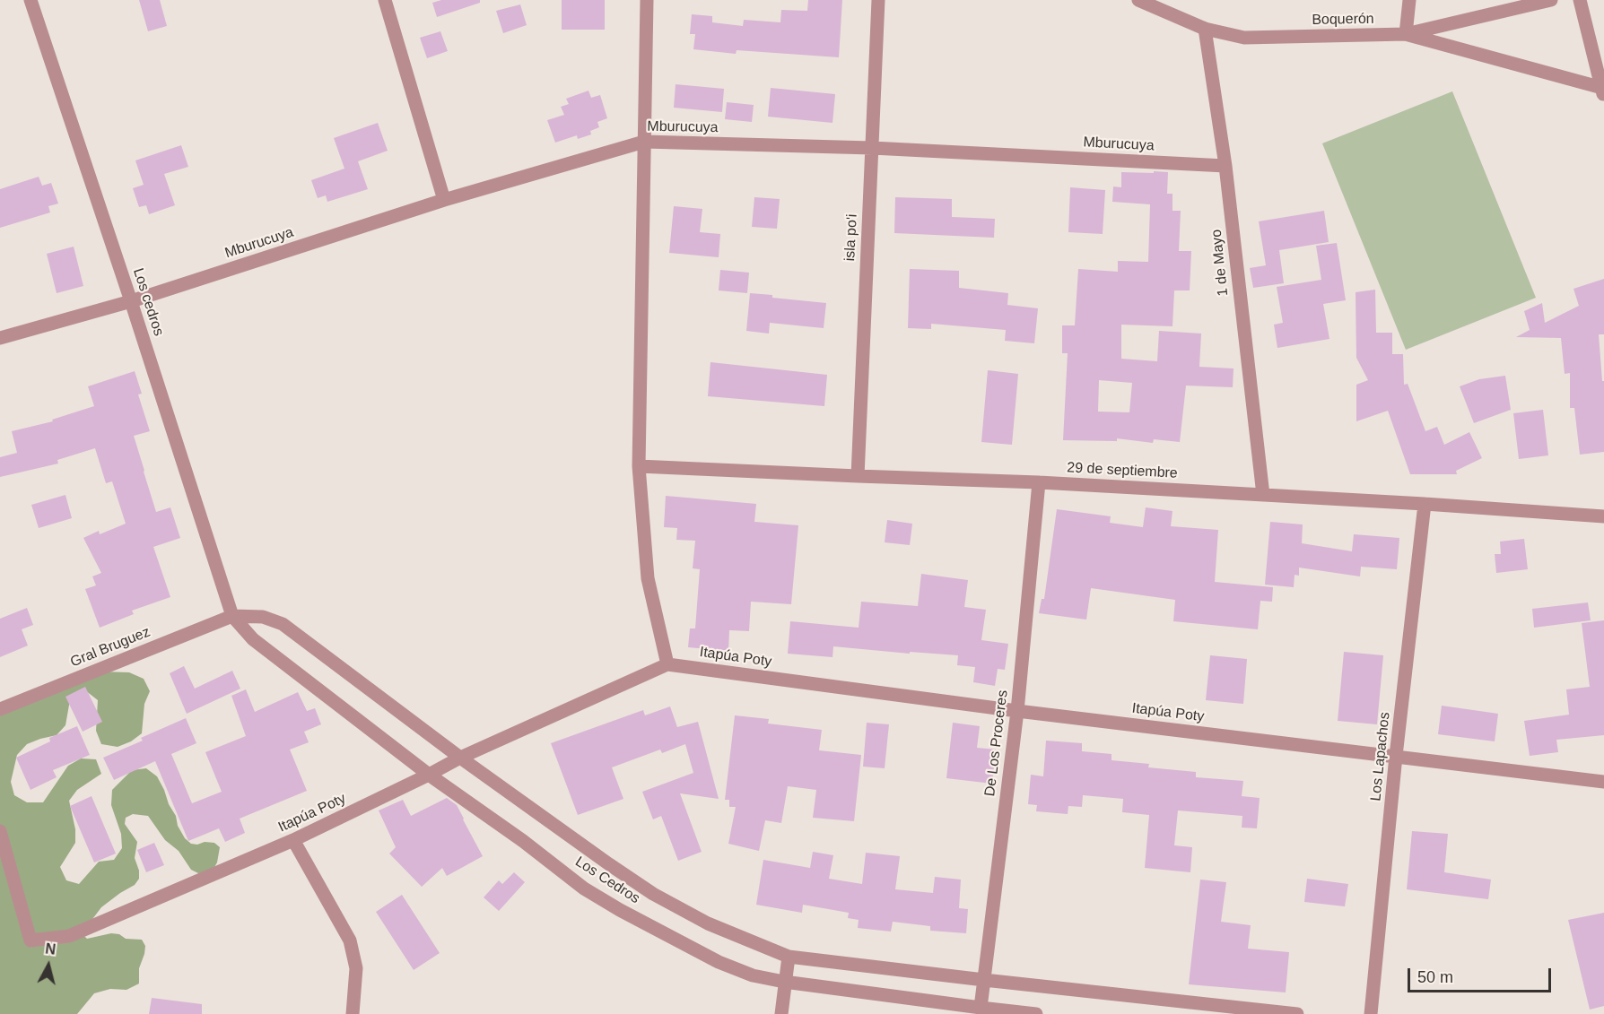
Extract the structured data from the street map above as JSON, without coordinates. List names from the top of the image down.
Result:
{
  "streets": {
    "street": [
      "Boquerón",
      "Mburucuya",
      "isla po'i",
      "1 de Mayo",
      "Los cedros",
      "29 de septiembre",
      "Gral Bruguez",
      "Itapúa Poty",
      "De Los Proceres",
      "Los Lapachos",
      "Los Cedros"
    ]
  },
  "crossings": [
    ["Boquerón", "1 de Mayo"],
    ["Mburucuya", "isla po'i"],
    ["Mburucuya", "1 de Mayo"],
    ["Mburucuya", "Los cedros"],
    ["isla po'i", "29 de septiembre"],
    ["1 de Mayo", "29 de septiembre"],
    ["Los cedros", "Gral Bruguez"],
    ["Los cedros", "Los Cedros"],
    ["29 de septiembre", "De Los Proceres"],
    ["29 de septiembre", "Los Lapachos"],
    ["Gral Bruguez", "Los Cedros"],
    ["Itapúa Poty", "De Los Proceres"],
    ["Itapúa Poty", "Los Lapachos"],
    ["Itapúa Poty", "Los Cedros"],
    ["De Los Proceres", "Los Cedros"]
  ],
  "scale_bar": "50 m",
  "north": "top"
}
